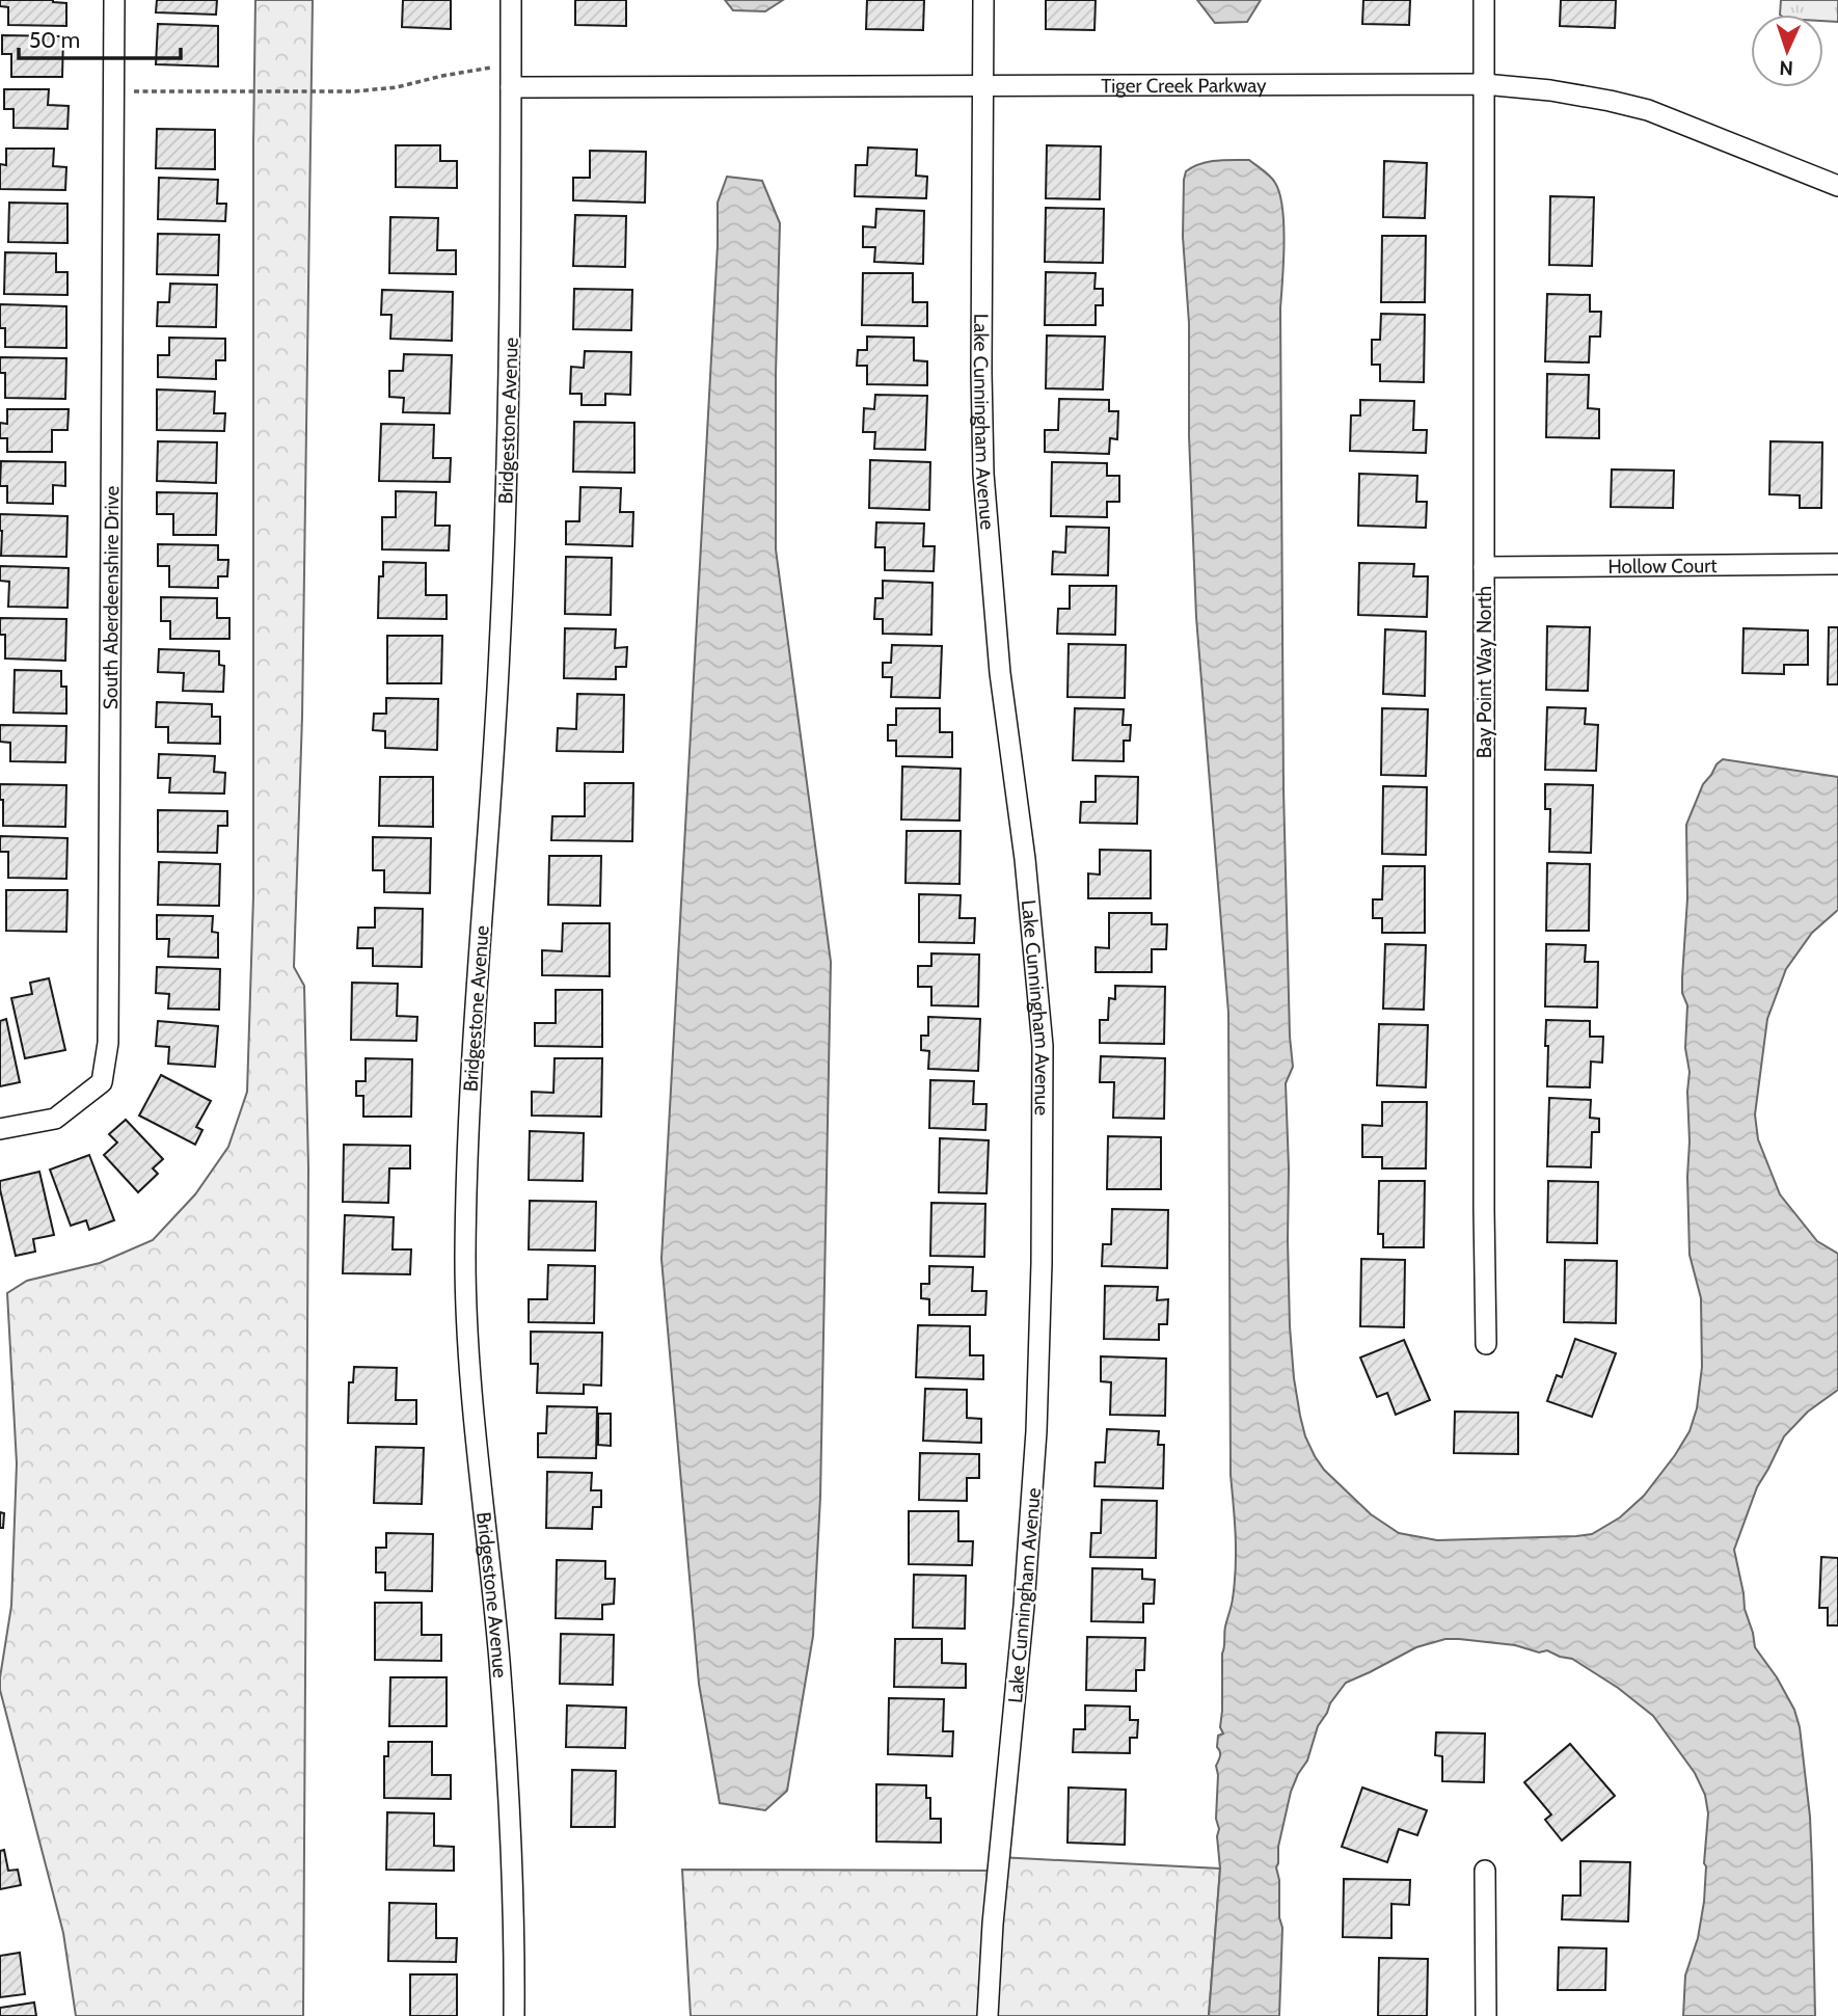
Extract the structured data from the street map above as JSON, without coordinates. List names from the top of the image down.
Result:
{
  "streets": {
    "street": [
      "Tiger Creek Parkway",
      "Bridgestone Avenue",
      "Lake Cunningham Avenue",
      "Hollow Court",
      "South Aberdeenshire Drive",
      "Bay Point Way North"
    ]
  },
  "crossings": [
    ["Tiger Creek Parkway", "Bridgestone Avenue"],
    ["Tiger Creek Parkway", "Lake Cunningham Avenue"],
    ["Tiger Creek Parkway", "Bay Point Way North"],
    ["Hollow Court", "Bay Point Way North"]
  ],
  "scale_bar": "50 m",
  "north": "bottom"
}
